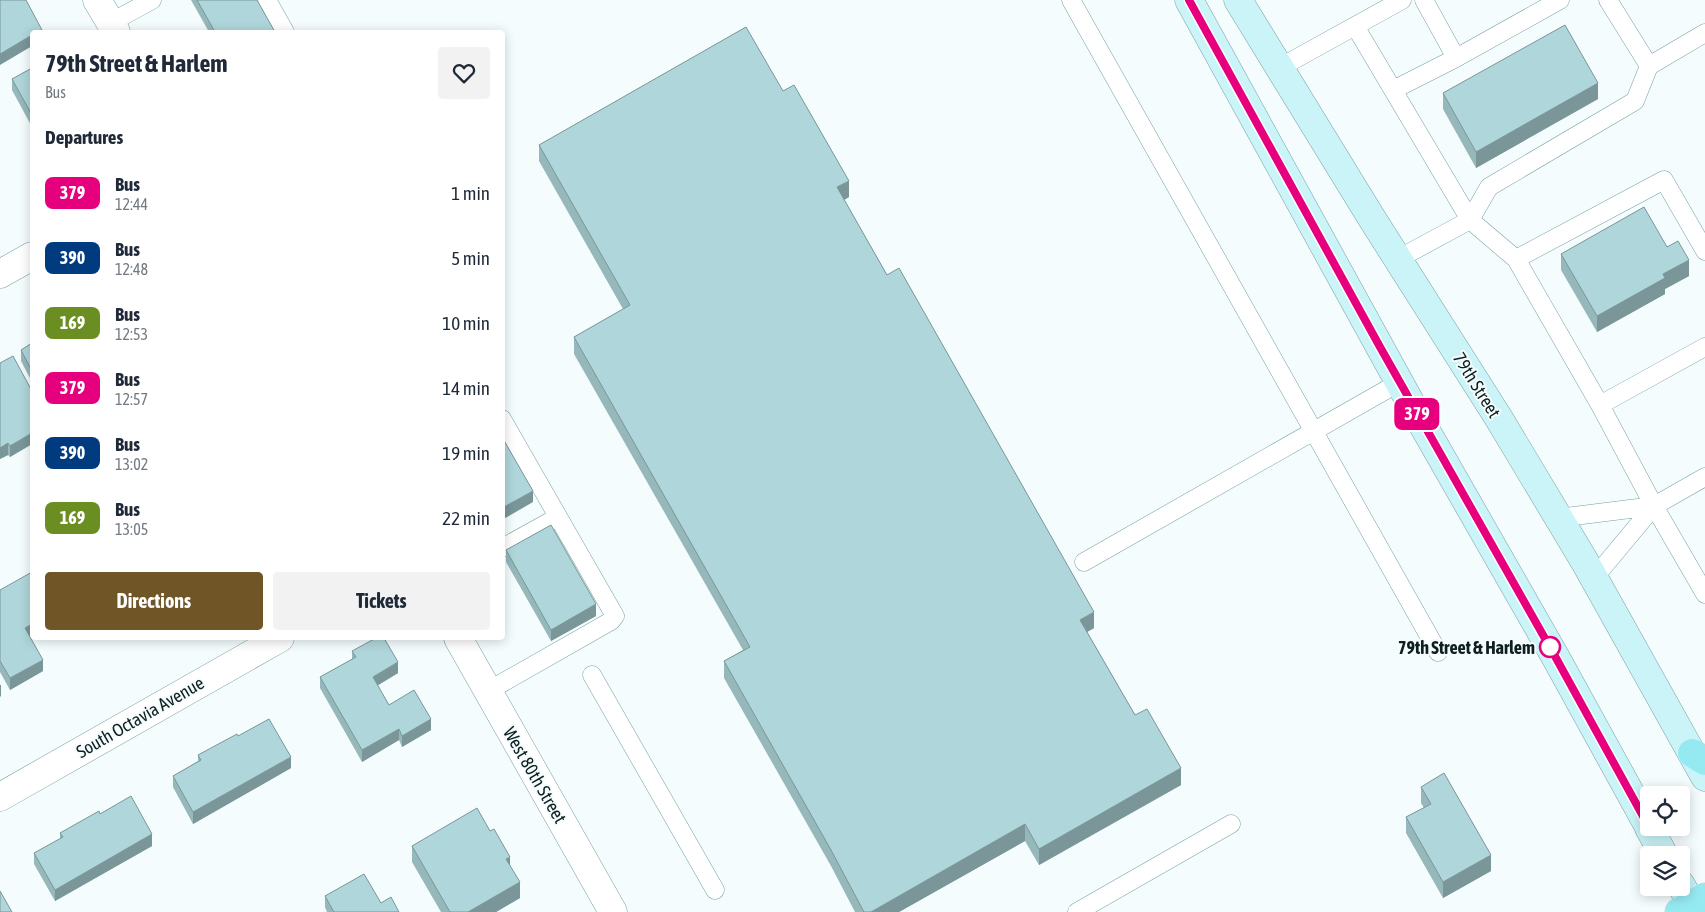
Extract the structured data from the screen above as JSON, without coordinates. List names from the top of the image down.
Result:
{
  "streets": {
    "main road": ["79th Street"],
    "street": ["South Octavia Avenue", "West 80th Street"]
  },
  "places": ["79th Street & Harlem"],
  "lines": ["bus line 379"],
  "page": {
    "on_map": "379",
    "heading": [
      ["79th Street & Harlem", "Bus"],
      "Departures"
    ],
    "list": [
      {
        "mark": "379",
        "name": "Bus",
        "note": "12:44",
        "value": "1 min"
      },
      {
        "mark": "390",
        "name": "Bus",
        "note": "12:48",
        "value": "5 min"
      },
      {
        "mark": "169",
        "name": "Bus",
        "note": "12:53",
        "value": "10 min"
      },
      {
        "mark": "379",
        "name": "Bus",
        "note": "12:57",
        "value": "14 min"
      },
      {
        "mark": "390",
        "name": "Bus",
        "note": "13:02",
        "value": "19 min"
      },
      {
        "mark": "169",
        "name": "Bus",
        "note": "13:05",
        "value": "22 min"
      }
    ],
    "buttons": ["Directions", "Tickets"]
  }
}
